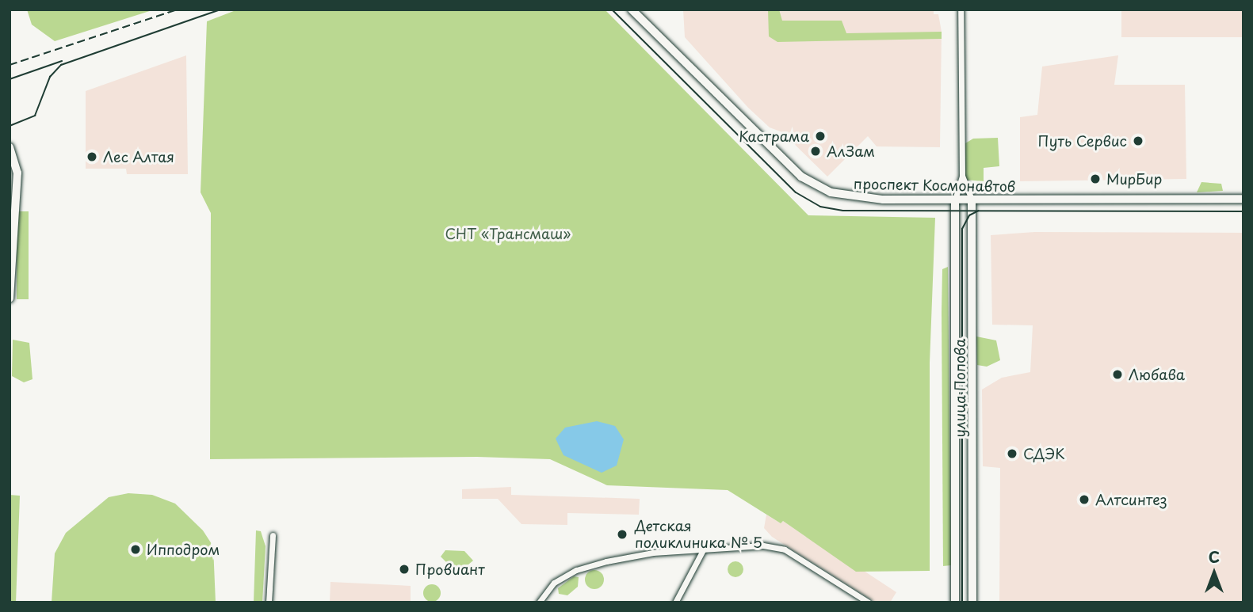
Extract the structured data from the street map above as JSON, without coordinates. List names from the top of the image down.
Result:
{
  "streets": {
    "main road": ["проспект Космонавтов", "улица Попова"]
  },
  "crossings": [
    ["проспект Космонавтов", "улица Попова"]
  ],
  "parks": ["СНТ «Трансмаш»"],
  "places": [
    "Кастрама",
    "Путь Сервис",
    "АлЗам",
    "Лес Алтая",
    "МирБир",
    "Любава",
    "СДЭК",
    "Алтсинтез",
    "Детская поликлиника № 5",
    "Ипподром",
    "Провиант"
  ],
  "north": "top"
}
